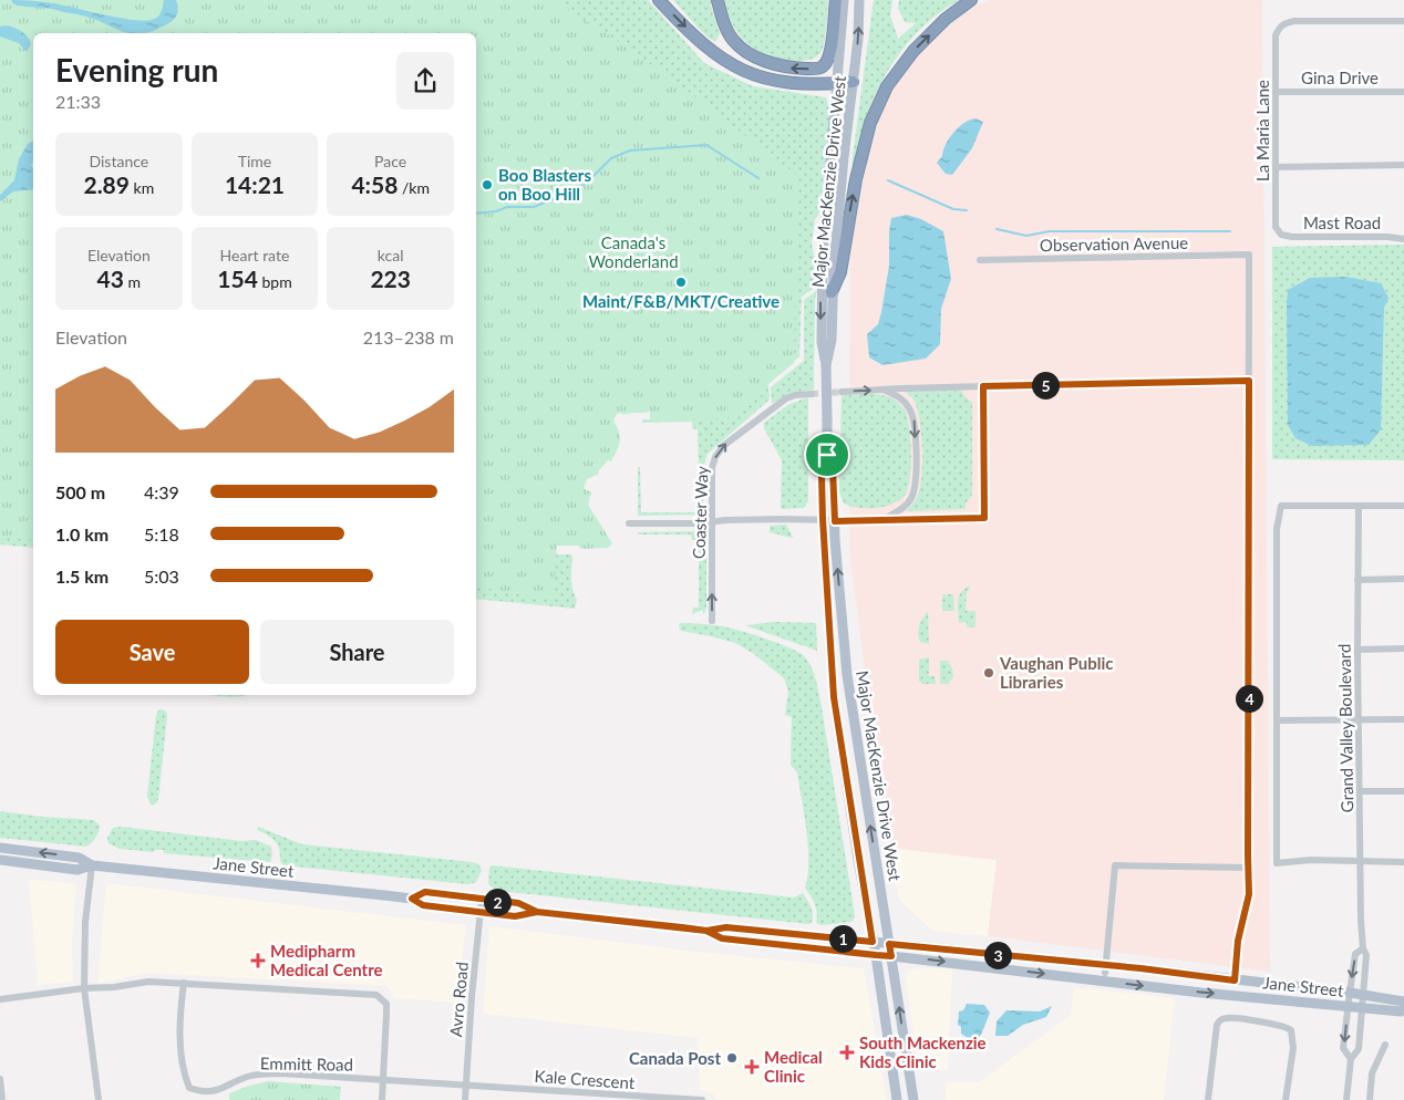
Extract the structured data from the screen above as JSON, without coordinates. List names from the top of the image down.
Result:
{
  "streets": {
    "main road": ["Major MacKenzie Drive West", "Jane Street"],
    "street": [
      "Gina Drive",
      "La Maria Lane",
      "Mast Road",
      "Observation Avenue",
      "Coaster Way",
      "Grand Valley Boulevard",
      "Avro Road",
      "Emmitt Road",
      "Kale Crescent"
    ]
  },
  "crossings": [
    ["Gina Drive", "La Maria Lane"],
    ["La Maria Lane", "Mast Road"],
    ["Major MacKenzie Drive West", "Jane Street"],
    ["Grand Valley Boulevard", "Jane Street"],
    ["Jane Street", "Avro Road"],
    ["Avro Road", "Emmitt Road"],
    ["Avro Road", "Kale Crescent"],
    ["Emmitt Road", "Kale Crescent"]
  ],
  "one_way": ["Coaster Way"],
  "parks": ["Canada's Wonderland"],
  "places": {
    "other": [
      "Boo Blasters on Boo Hill",
      "Maint/F&B/MKT/Creative",
      "Vaughan Public Libraries",
      "Canada Post"
    ],
    "health": ["Medipharm Medical Centre", "South Mackenzie Kids Clinic", "Medical Clinic"]
  },
  "page": {
    "heading": ["Evening run", "21:33"],
    "stats": [
      ["Distance", "2.89 km"],
      ["Time", "14:21"],
      ["Pace", "4:58 /km"],
      ["Elevation", "43 m"],
      ["Heart rate", "154 bpm"],
      ["kcal", "223"]
    ],
    "chart": ["Elevation", "213–238 m"],
    "pins": [
      "5",
      "4",
      "2",
      "1",
      "3"
    ],
    "list": [
      {
        "name": "500 m",
        "note": "4:39"
      },
      {
        "name": "1.0 km",
        "note": "5:18"
      },
      {
        "name": "1.5 km",
        "note": "5:03"
      }
    ],
    "buttons": ["Save", "Share"]
  }
}
